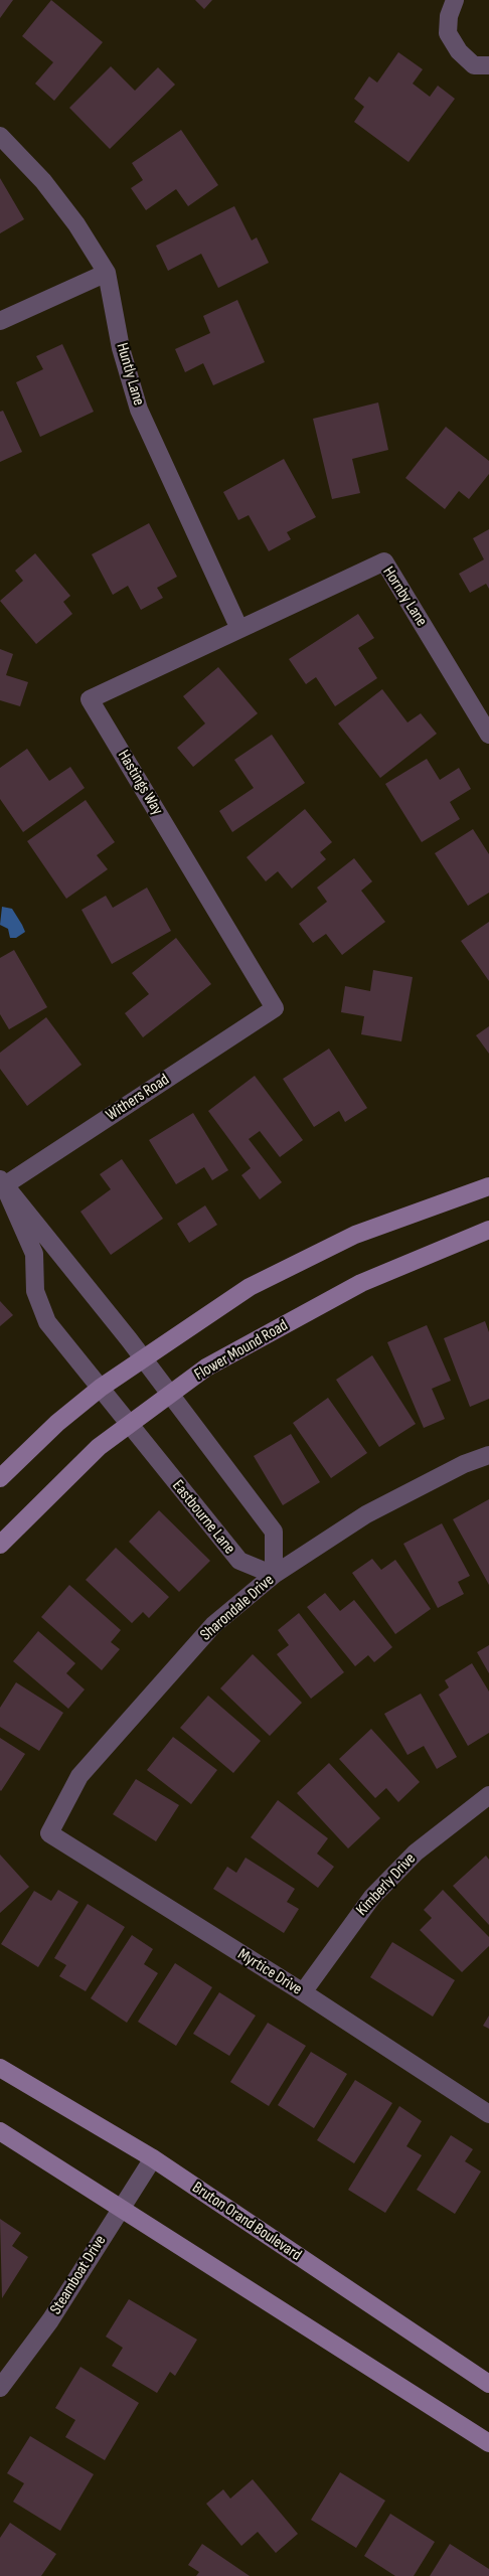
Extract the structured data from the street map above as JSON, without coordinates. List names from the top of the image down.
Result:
{
  "streets": {
    "main road": ["Flower Mound Road", "Bruton Orand Boulevard"],
    "street": [
      "Huntly Lane",
      "Hornby Lane",
      "Hastings Way",
      "Withers Road",
      "Eastbourne Lane",
      "Sharondale Drive",
      "Kimberly Drive",
      "Myrtice Drive",
      "Steamboat Drive"
    ]
  },
  "crossings": [
    ["Huntly Lane", "Hornby Lane"],
    ["Huntly Lane", "Hastings Way"],
    ["Hornby Lane", "Hastings Way"],
    ["Hastings Way", "Withers Road"],
    ["Withers Road", "Eastbourne Lane"],
    ["Flower Mound Road", "Eastbourne Lane"],
    ["Eastbourne Lane", "Sharondale Drive"],
    ["Sharondale Drive", "Myrtice Drive"],
    ["Kimberly Drive", "Myrtice Drive"],
    ["Bruton Orand Boulevard", "Steamboat Drive"]
  ]
}
